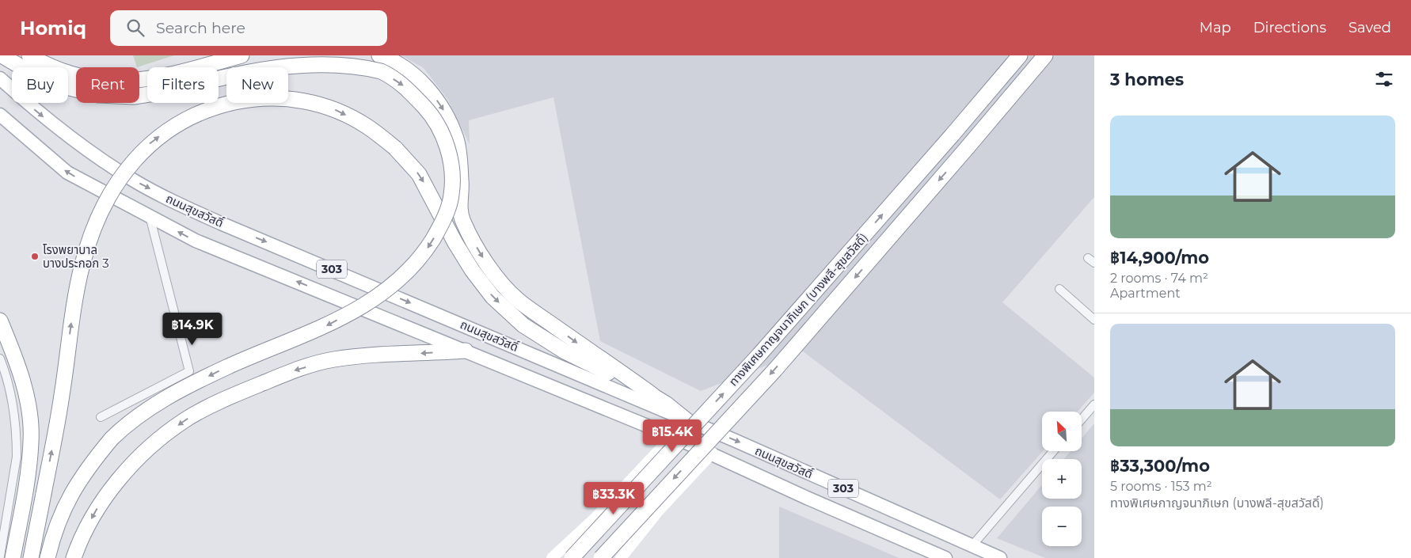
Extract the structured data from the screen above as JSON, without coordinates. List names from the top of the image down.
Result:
{
  "streets": {
    "highway": ["ทางพิเศษกาญจนาภิเษก (บางพลี-สุขสวัสดิ์)"],
    "main road": ["ถนนสุขสวัสดิ์", "303"]
  },
  "places": ["โรงพยาบาล บางประกอก 3"],
  "north": "top left",
  "page": {
    "header": "Homiq",
    "search": "Search here",
    "nav": ["Map", "Directions", "Saved"],
    "heading": "3 homes",
    "chip": [
      "Buy",
      "Rent",
      "Filters",
      "New"
    ],
    "list": [
      {
        "name": "฿14,900/mo",
        "note": "2 rooms · 74 m² · Apartment"
      },
      {
        "name": "฿33,300/mo",
        "note": "5 rooms · 153 m² · ทางพิเศษกาญจนาภิเษก (บางพลี-สุขสวัสดิ์)"
      }
    ],
    "price": ["฿14.9K", "฿15.4K", "฿33.3K"],
    "map_buttons": ["+", "−"]
  }
}
